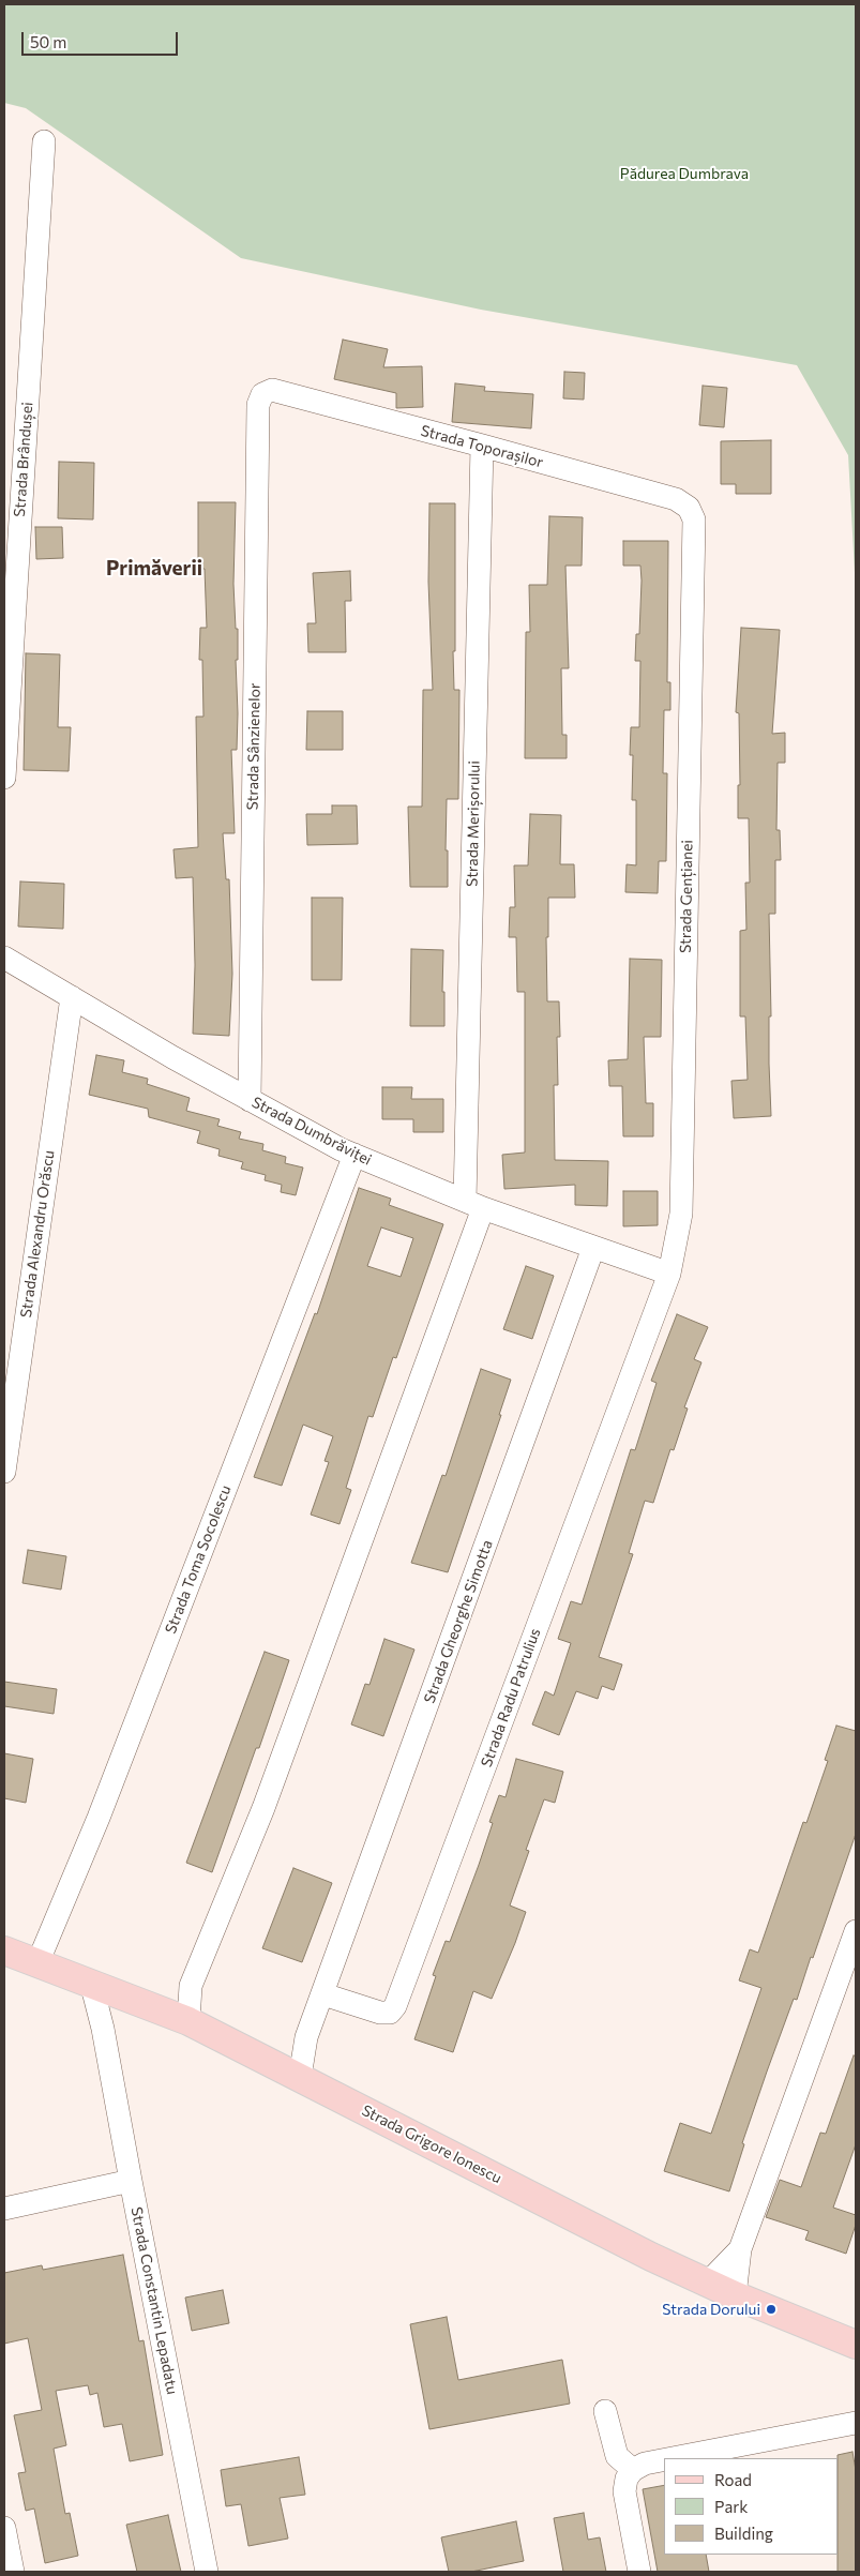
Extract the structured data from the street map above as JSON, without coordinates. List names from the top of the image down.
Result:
{
  "streets": {
    "main road": ["Strada Grigore Ionescu"],
    "street": [
      "Strada Toporașilor",
      "Strada Brândușei",
      "Strada Sânzienelor",
      "Strada Merișorului",
      "Strada Gențianei",
      "Strada Dumbrăviței",
      "Strada Alexandru Orăscu",
      "Strada Toma Socolescu",
      "Strada Gheorghe Simotta",
      "Strada Radu Patrulius",
      "Strada Constantin Lepadatu"
    ]
  },
  "crossings": [
    ["Strada Toporașilor", "Strada Sânzienelor"],
    ["Strada Toporașilor", "Strada Merișorului"],
    ["Strada Toporașilor", "Strada Gențianei"],
    ["Strada Sânzienelor", "Strada Dumbrăviței"],
    ["Strada Merișorului", "Strada Dumbrăviței"],
    ["Strada Merișorului", "Strada Grigore Ionescu"],
    ["Strada Gențianei", "Strada Dumbrăviței"],
    ["Strada Gențianei", "Strada Radu Patrulius"],
    ["Strada Dumbrăviței", "Strada Alexandru Orăscu"],
    ["Strada Dumbrăviței", "Strada Toma Socolescu"],
    ["Strada Dumbrăviței", "Strada Gheorghe Simotta"],
    ["Strada Dumbrăviței", "Strada Radu Patrulius"],
    ["Strada Toma Socolescu", "Strada Grigore Ionescu"],
    ["Strada Gheorghe Simotta", "Strada Radu Patrulius"],
    ["Strada Grigore Ionescu", "Strada Constantin Lepadatu"]
  ],
  "districts": ["Primăverii"],
  "parks": ["Pădurea Dumbrava"],
  "places": ["Strada Dorului"],
  "legend": ["Road", "Park", "Building"],
  "scale_bar": "50 m"
}
